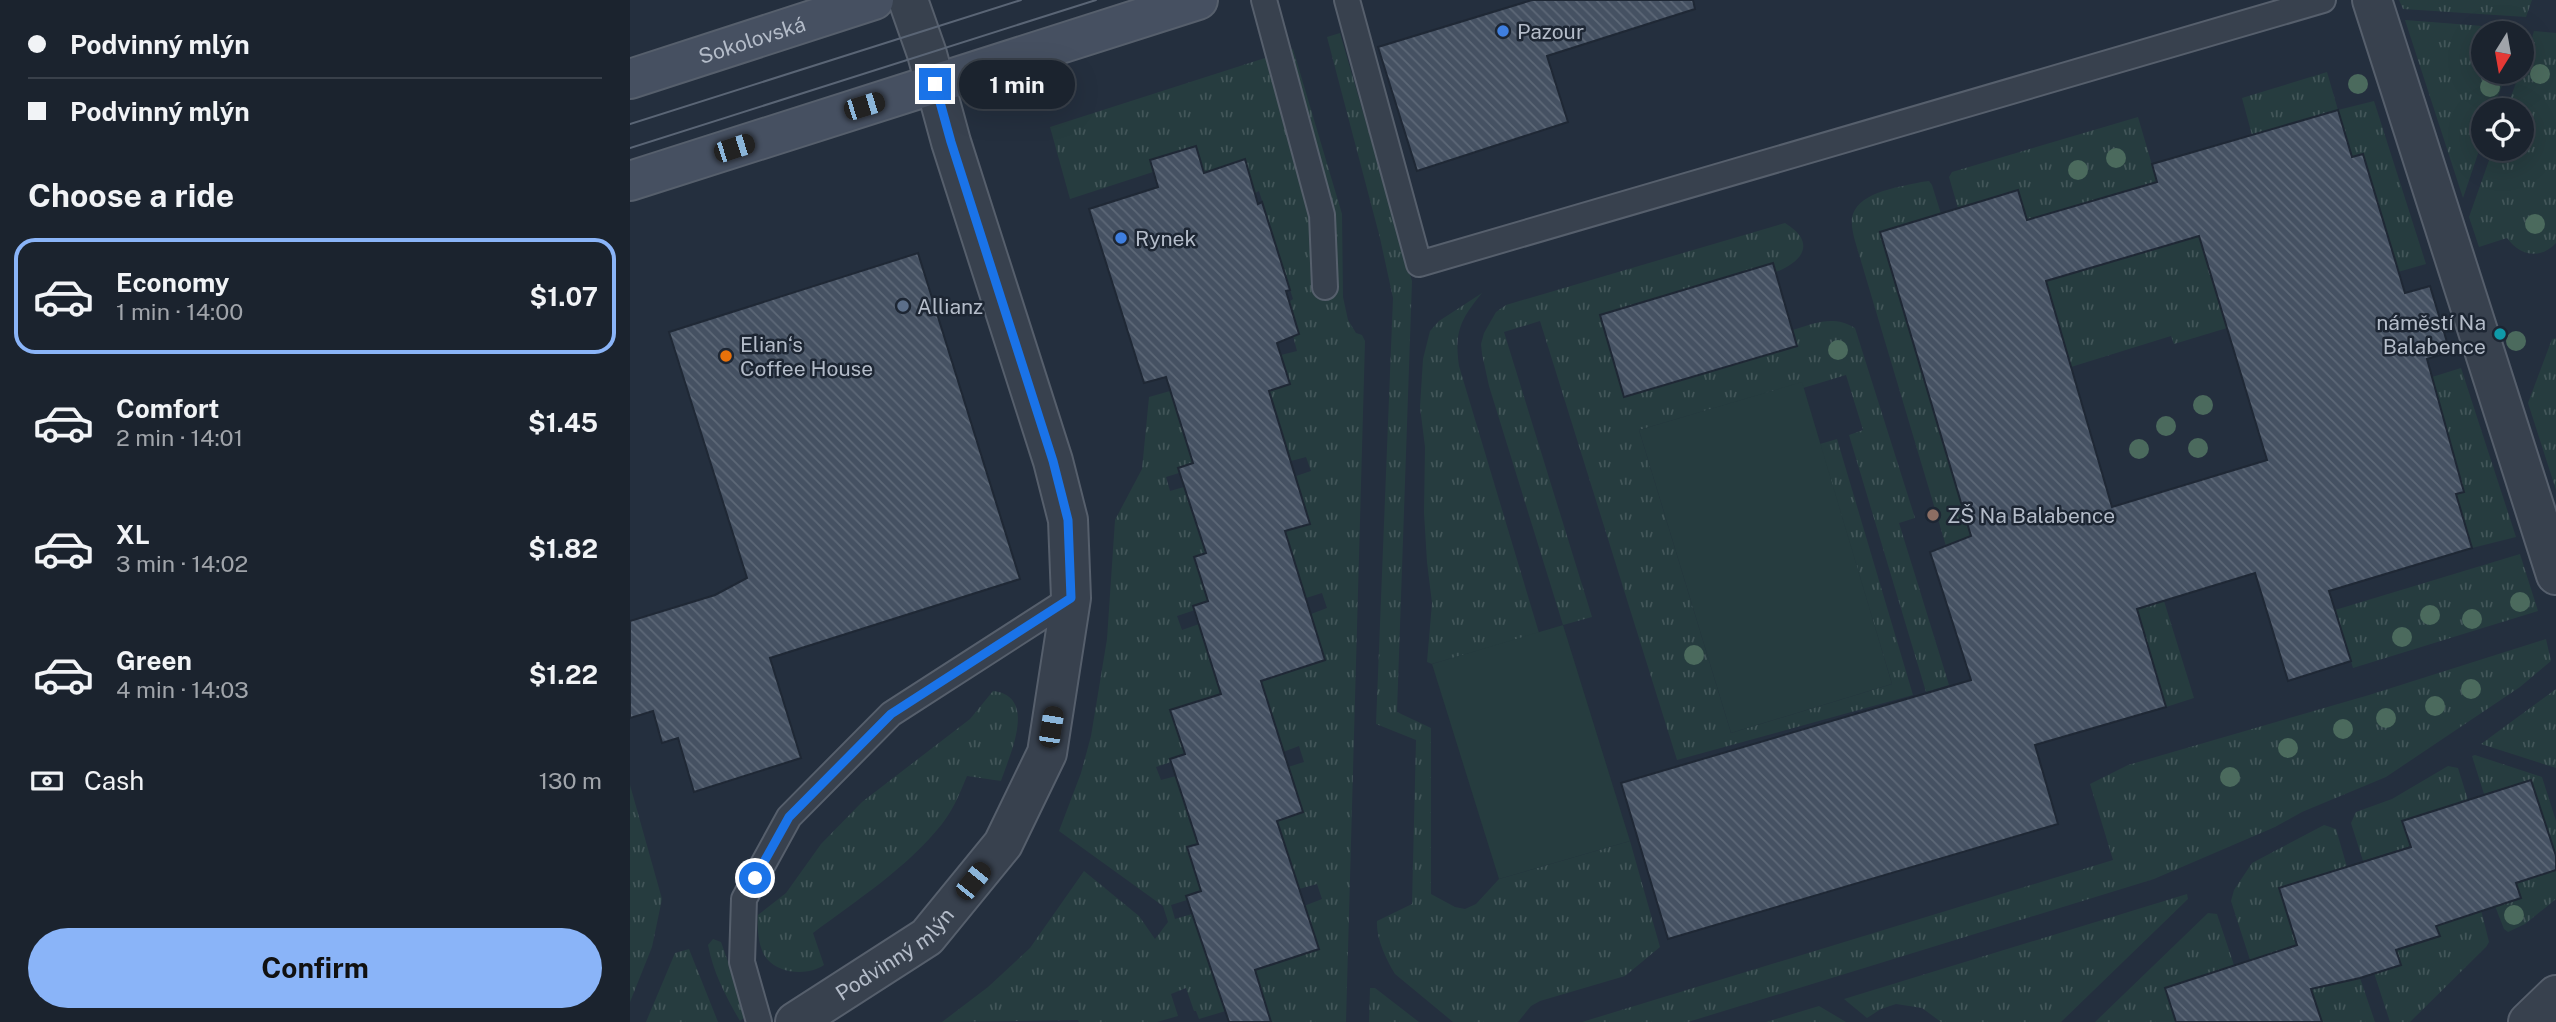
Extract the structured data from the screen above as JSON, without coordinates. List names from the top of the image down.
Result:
{
  "streets": {
    "main road": ["Sokolovská"],
    "street": ["Podvinný mlýn"]
  },
  "places": [
    "Pazour",
    "Rynek",
    "Allianz",
    "náměstí Na Balabence",
    "Elian‘s Coffee House",
    "ZŠ Na Balabence"
  ],
  "north": "bottom",
  "page": {
    "banner": ["Podvinný mlýn", "Podvinný mlýn"],
    "bubble": "1 min",
    "heading": "Choose a ride",
    "list": [
      {
        "name": "Economy",
        "note": "1 min · 14:00",
        "value": "$1.07"
      },
      {
        "name": "Comfort",
        "note": "2 min · 14:01",
        "value": "$1.45"
      },
      {
        "name": "XL",
        "note": "3 min · 14:02",
        "value": "$1.82"
      },
      {
        "name": "Green",
        "note": "4 min · 14:03",
        "value": "$1.22"
      }
    ],
    "pay": ["Cash", "130 m"],
    "buttons": "Confirm"
  }
}
